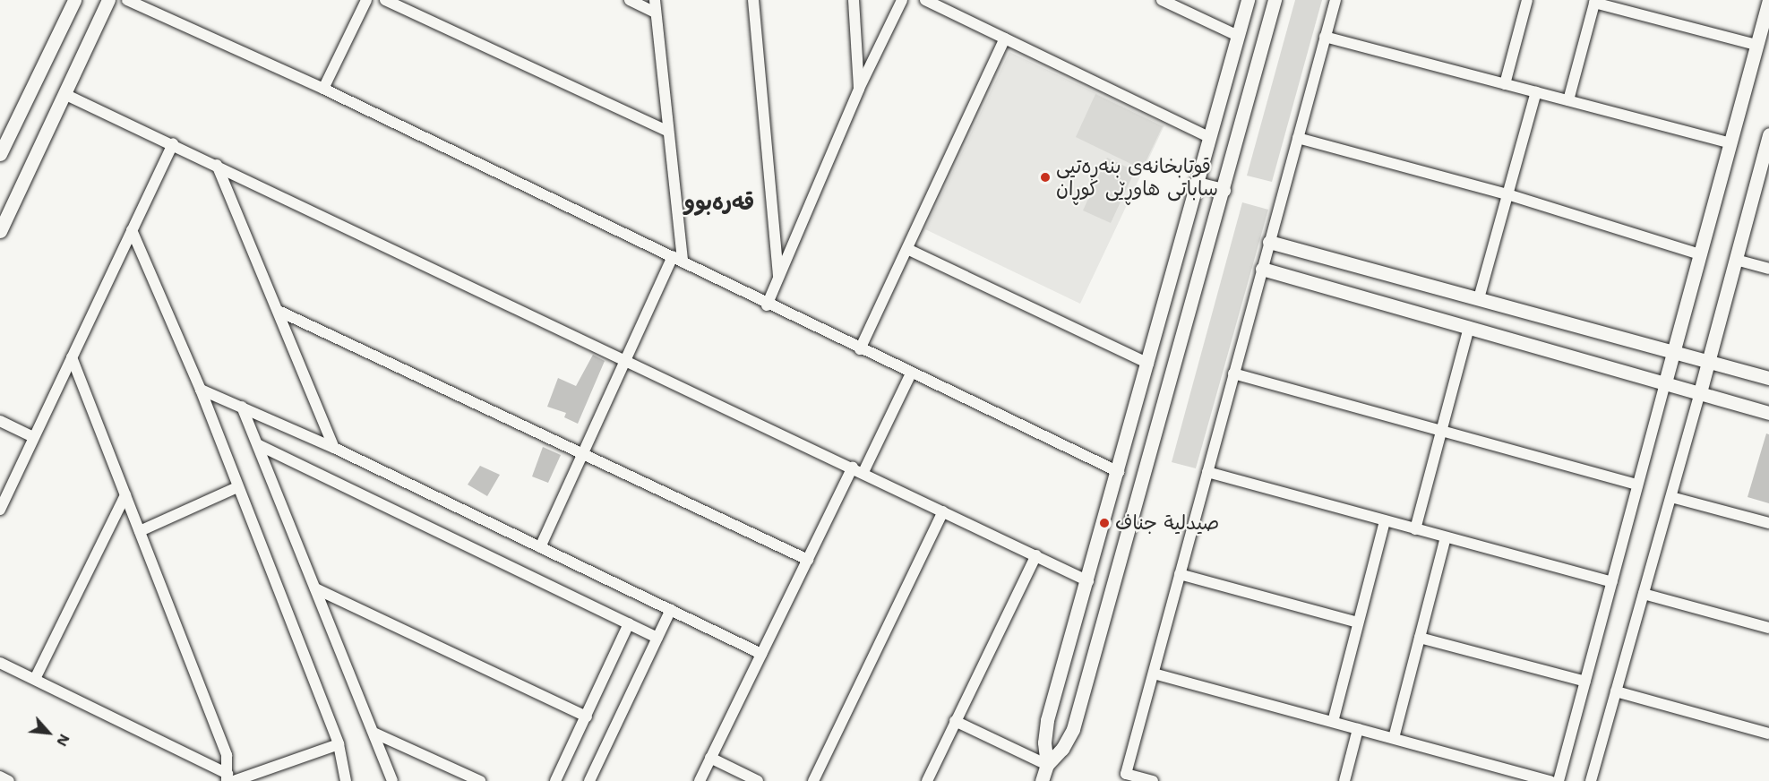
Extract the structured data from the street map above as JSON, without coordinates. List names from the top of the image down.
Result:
{
  "districts": ["قەرەبوو"],
  "places": ["قوتابخانەی بنەڕەتیی ساباتی هاوڕێی کوڕان", "صيدلية جناف"],
  "north": "bottom right"
}
